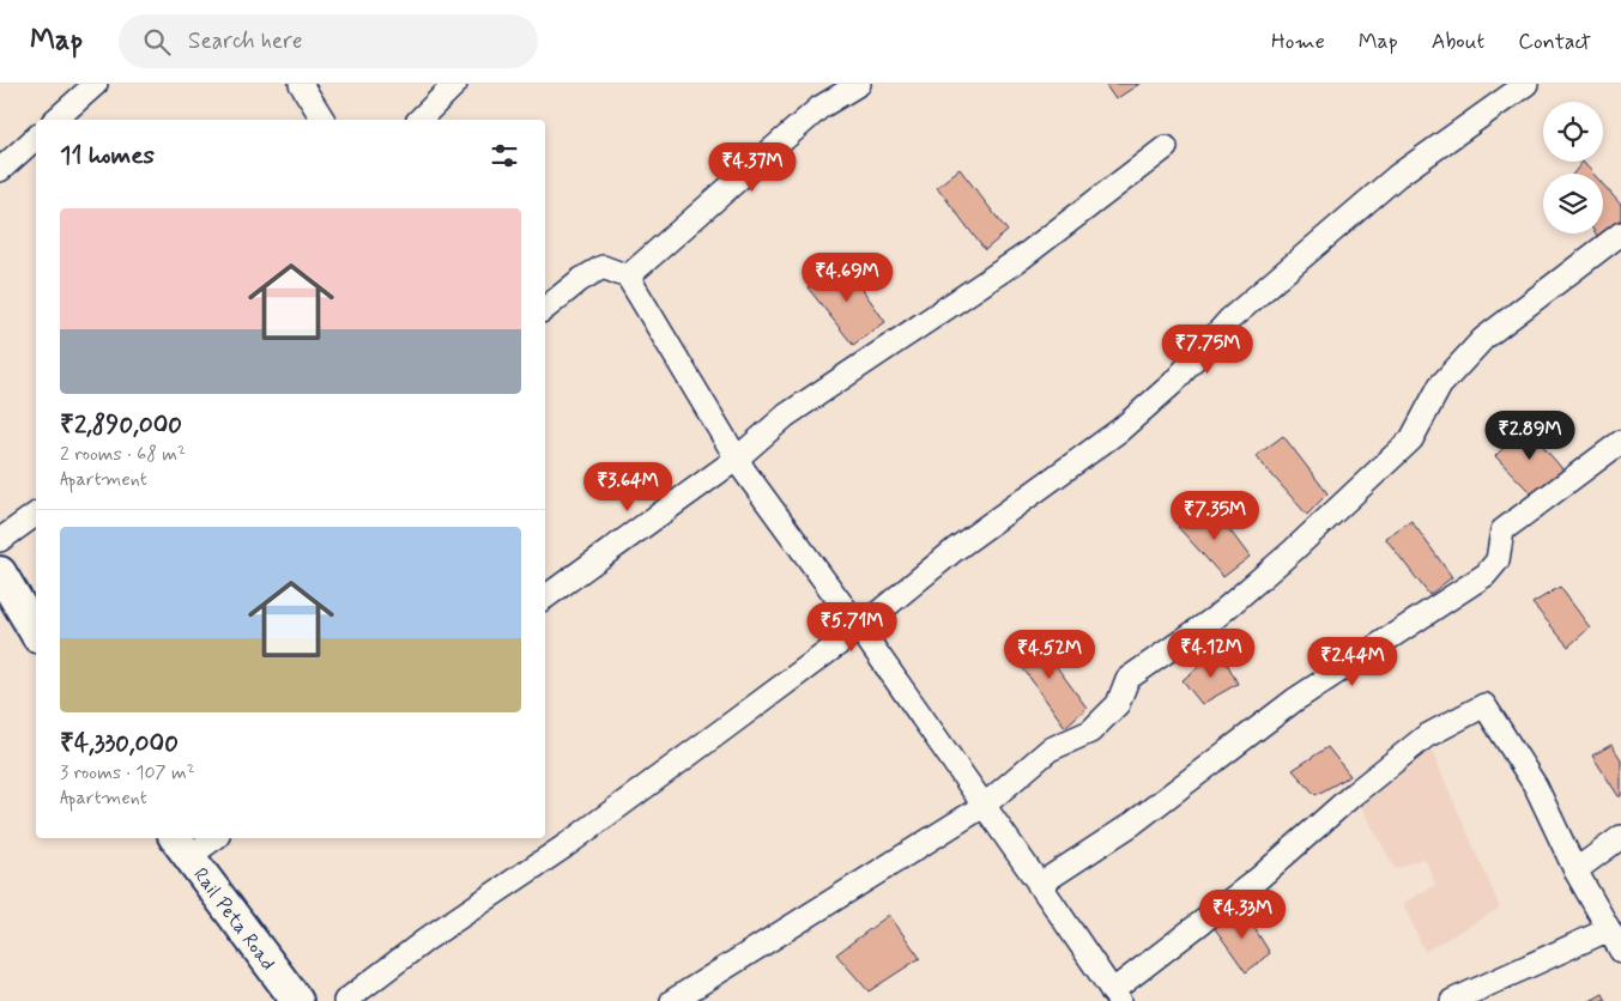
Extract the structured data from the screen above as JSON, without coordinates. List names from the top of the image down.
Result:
{
  "streets": {
    "street": ["Rail Peta Road"]
  },
  "page": {
    "header": "Map",
    "search": "Search here",
    "nav": [
      "Home",
      "Map",
      "About",
      "Contact"
    ],
    "heading": "11 homes",
    "price": [
      "₹4.37M",
      "₹4.69M",
      "₹7.75M",
      "₹2.89M",
      "₹3.64M",
      "₹7.35M",
      "₹5.71M",
      "₹4.12M",
      "₹4.52M",
      "₹2.44M",
      "₹4.33M"
    ],
    "list": [
      {
        "name": "₹2,890,000",
        "note": "2 rooms · 68 m² · Apartment"
      },
      {
        "name": "₹4,330,000",
        "note": "3 rooms · 107 m² · Apartment"
      }
    ]
  }
}
